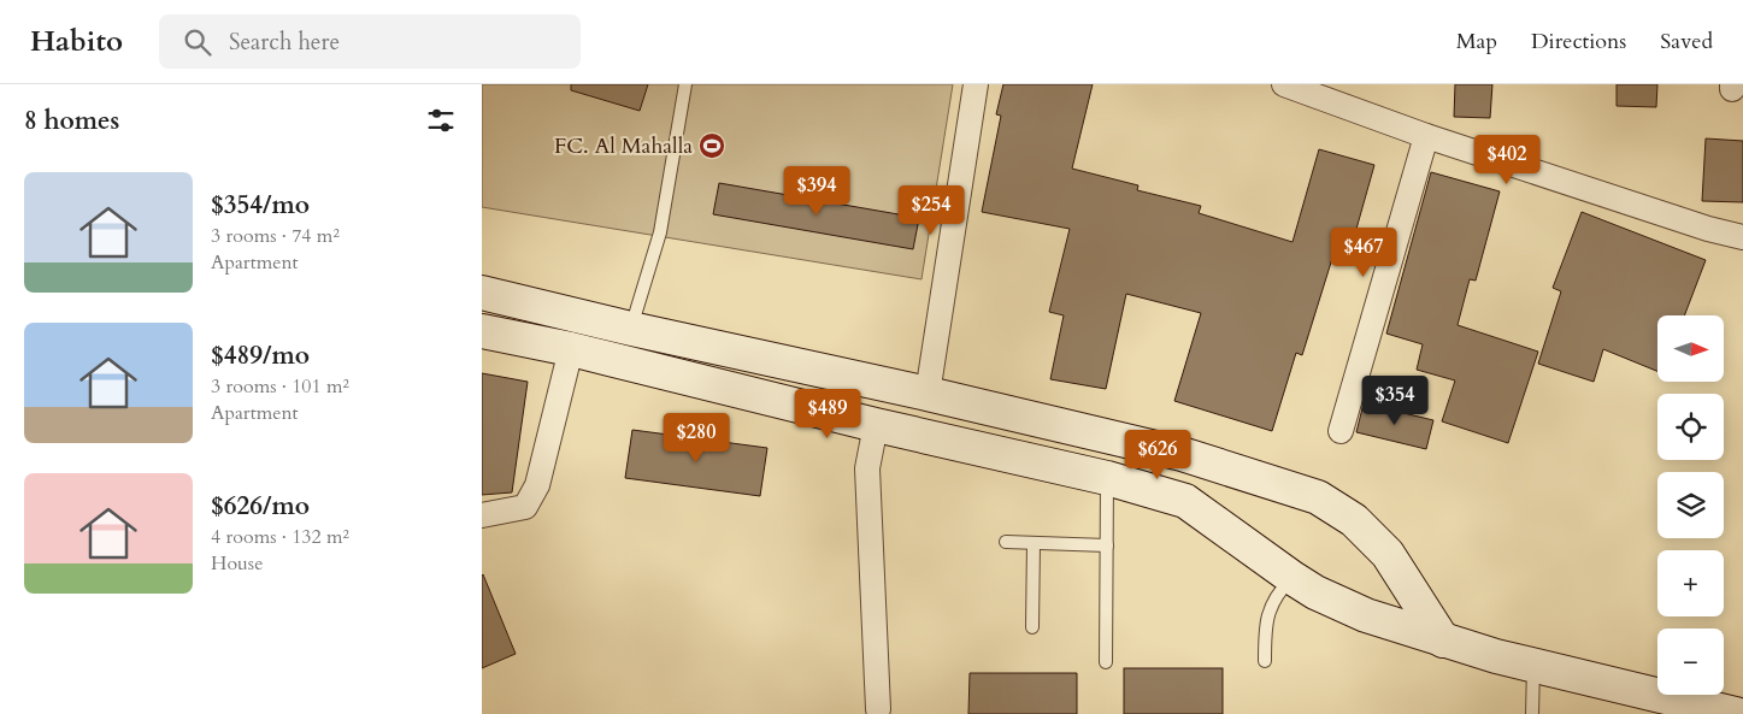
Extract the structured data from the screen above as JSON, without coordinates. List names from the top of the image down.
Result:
{
  "places": {
    "sports": ["FC. Al Mahalla"]
  },
  "north": "right",
  "page": {
    "header": "Habito",
    "search": "Search here",
    "nav": ["Map", "Directions", "Saved"],
    "heading": "8 homes",
    "price": [
      "$402",
      "$394",
      "$254",
      "$467",
      "$354",
      "$489",
      "$280",
      "$626"
    ],
    "list": [
      {
        "name": "$354/mo",
        "note": "3 rooms · 74 m² · Apartment"
      },
      {
        "name": "$489/mo",
        "note": "3 rooms · 101 m² · Apartment"
      },
      {
        "name": "$626/mo",
        "note": "4 rooms · 132 m² · House"
      }
    ],
    "map_buttons": ["+", "−"]
  }
}
